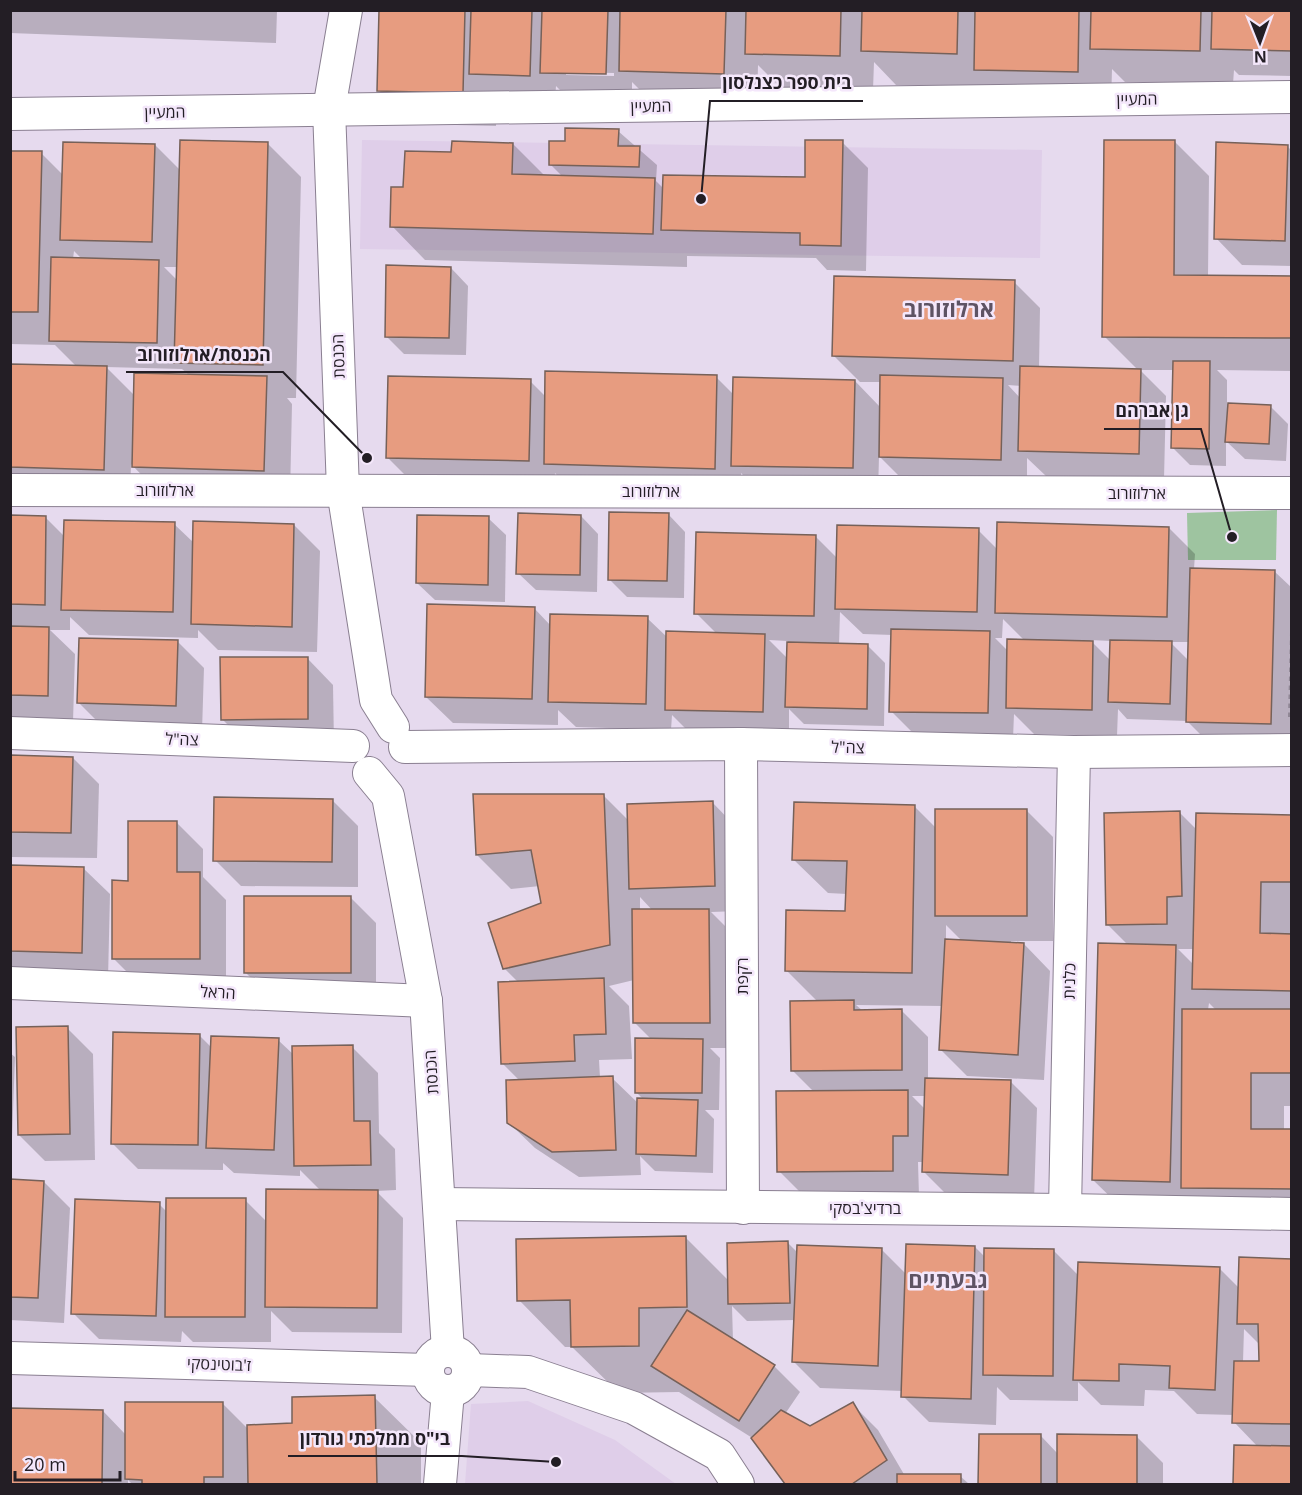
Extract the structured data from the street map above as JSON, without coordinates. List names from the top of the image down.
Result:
{
  "streets": {
    "street": [
      "המעיין",
      "הכנסת",
      "ארלוזורוב",
      "צה\"ל",
      "רקפת",
      "כלנית",
      "הראל",
      "ברדיצ'בסקי",
      "ז'בוטינסקי"
    ]
  },
  "crossings": [
    ["המעיין", "הכנסת"],
    ["הכנסת", "ארלוזורוב"],
    ["הכנסת", "הראל"],
    ["הכנסת", "ברדיצ'בסקי"],
    ["הכנסת", "ז'בוטינסקי"],
    ["צה\"ל", "רקפת"],
    ["צה\"ל", "כלנית"],
    ["רקפת", "ברדיצ'בסקי"],
    ["כלנית", "ברדיצ'בסקי"]
  ],
  "districts": ["ארלוזורוב", "גבעתיים"],
  "places": [
    "בית ספר כצנלסון",
    "הכנסת/ארלוזורוב",
    "גן אברהם",
    "בי\"ס ממלכתי גורדון"
  ],
  "scale_bar": "20 m",
  "north": "bottom"
}
